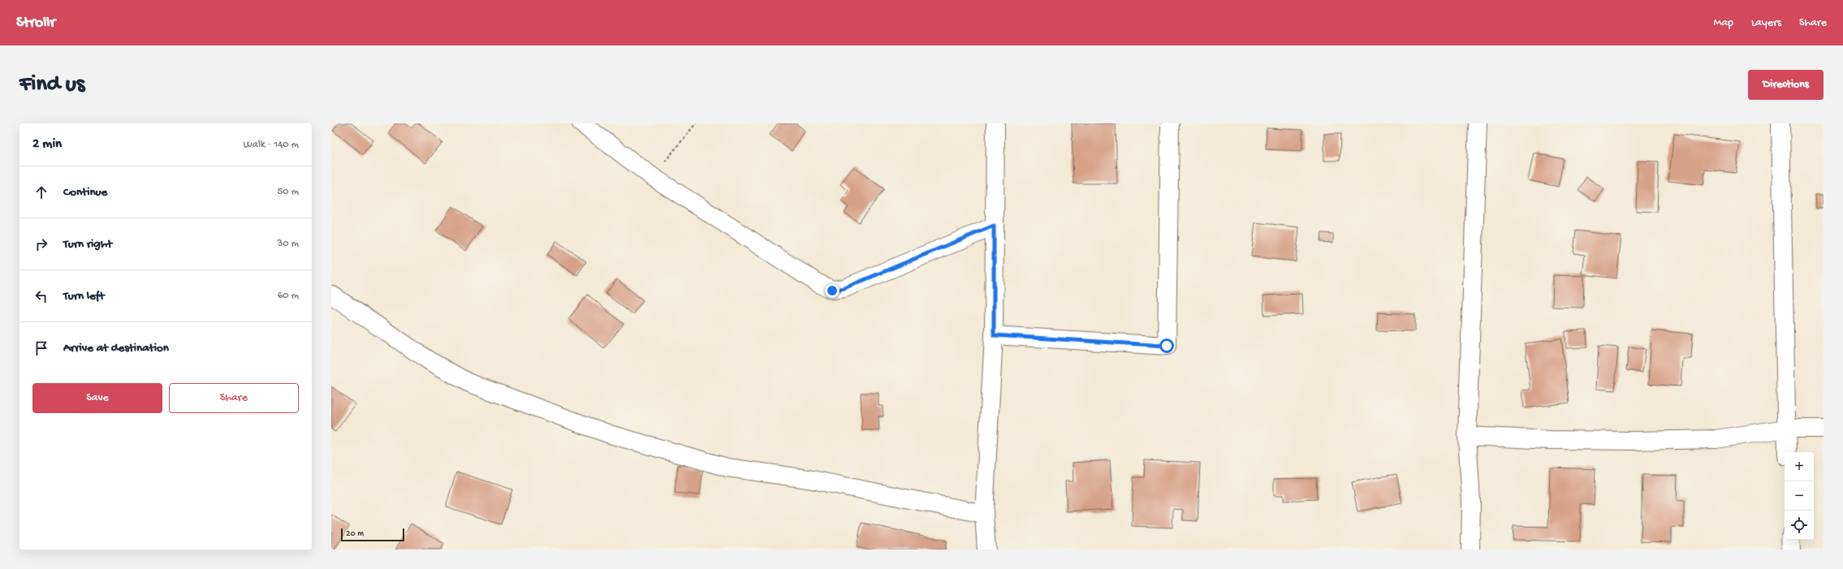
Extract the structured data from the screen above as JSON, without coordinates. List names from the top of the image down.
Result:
{
  "scale_bar": "20 m",
  "page": {
    "header": "Strollr",
    "nav": ["Map", "Layers", "Share"],
    "buttons": [
      "Directions",
      ["Save", "Share"]
    ],
    "title": "Find us",
    "heading": ["2 min", "Walk · 140 m"],
    "list": [
      ["Continue", "50 m"],
      ["Turn right", "30 m"],
      ["Turn left", "60 m"],
      "Arrive at destination"
    ],
    "map_buttons": ["+", "−"],
    "scale": "20 m"
  }
}
